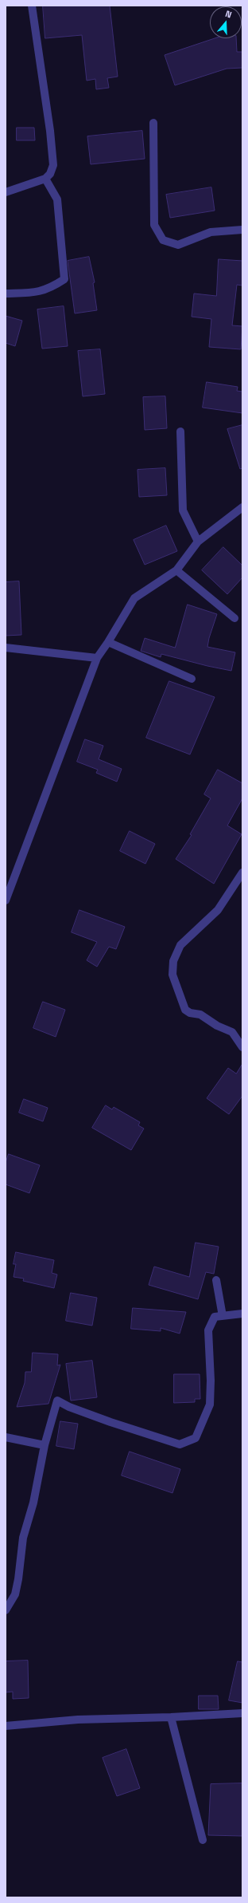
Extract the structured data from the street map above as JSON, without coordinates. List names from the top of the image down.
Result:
{
  "north": "top"
}
